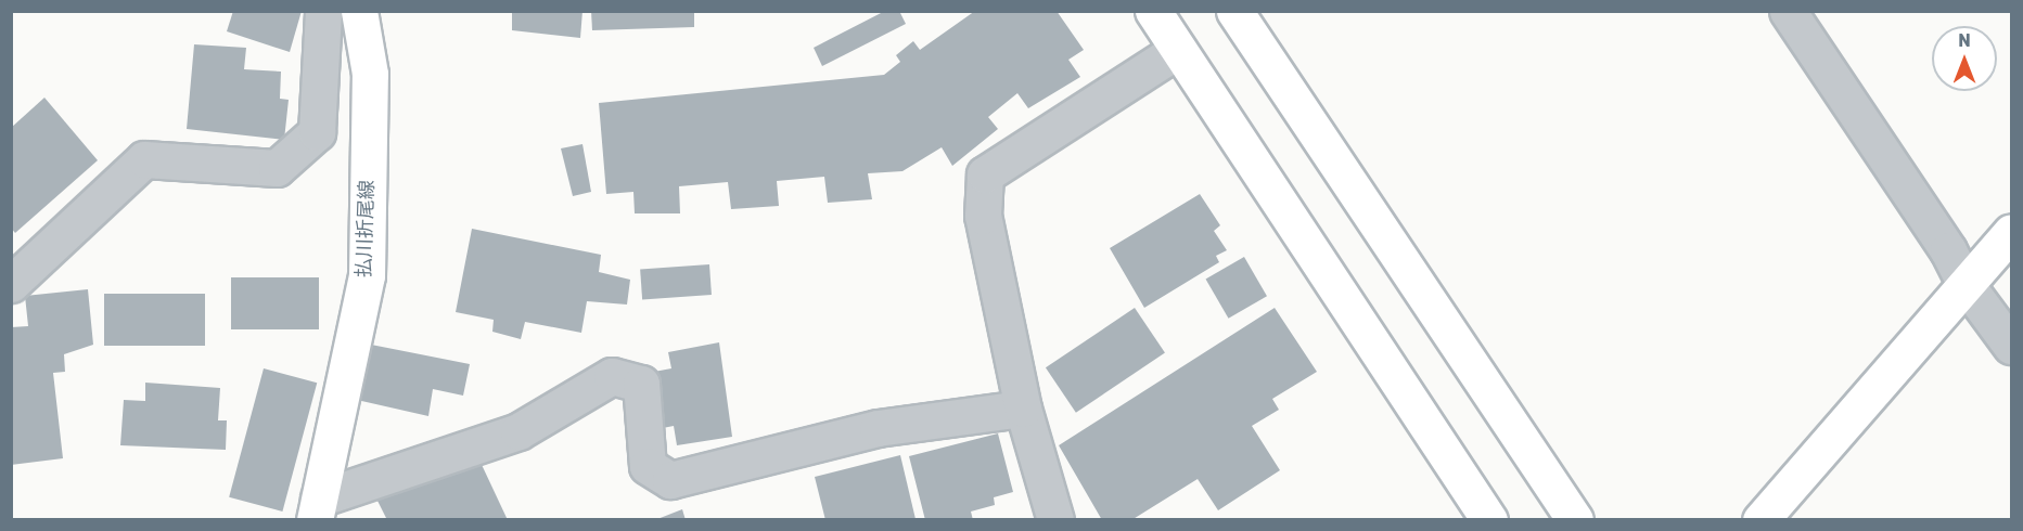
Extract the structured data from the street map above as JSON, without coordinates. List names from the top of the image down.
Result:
{
  "streets": {
    "street": ["払川折尾線"]
  },
  "north": "top"
}
